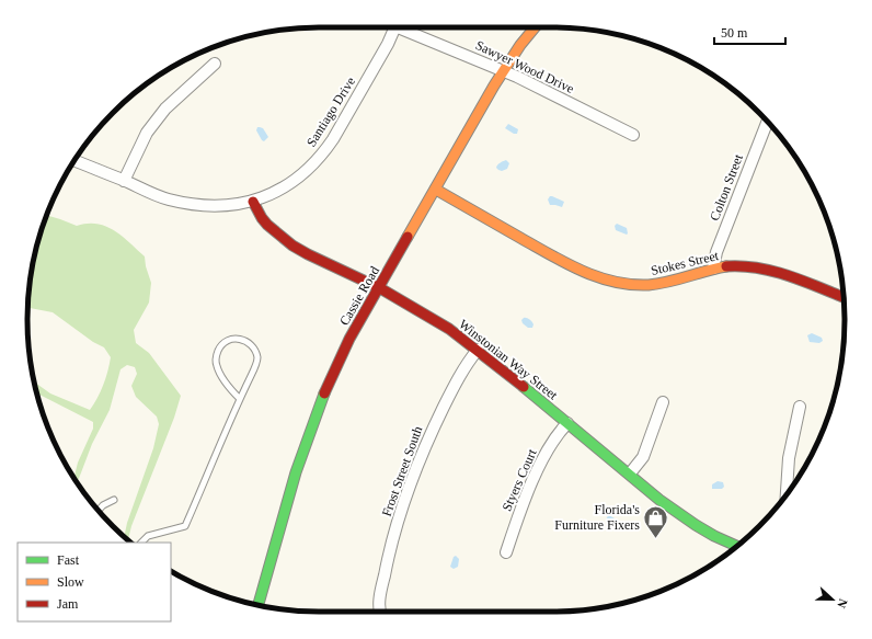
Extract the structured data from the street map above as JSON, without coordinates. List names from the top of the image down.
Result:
{
  "streets": {
    "street": [
      "Sawyer Wood Drive",
      "Santiago Drive",
      "Colton Street",
      "Stokes Street",
      "Cassie Road",
      "Winstonian Way Street",
      "Frost Street South",
      "Styers Court"
    ]
  },
  "crossings": [
    ["Sawyer Wood Drive", "Cassie Road"],
    ["Santiago Drive", "Winstonian Way Street"],
    ["Colton Street", "Stokes Street"],
    ["Stokes Street", "Cassie Road"],
    ["Cassie Road", "Winstonian Way Street"],
    ["Winstonian Way Street", "Frost Street South"],
    ["Winstonian Way Street", "Styers Court"]
  ],
  "places": {
    "shop": ["Florida's Furniture Fixers"]
  },
  "legend": ["Fast", "Slow", "Jam"],
  "scale_bar": "50 m",
  "north": "right"
}
